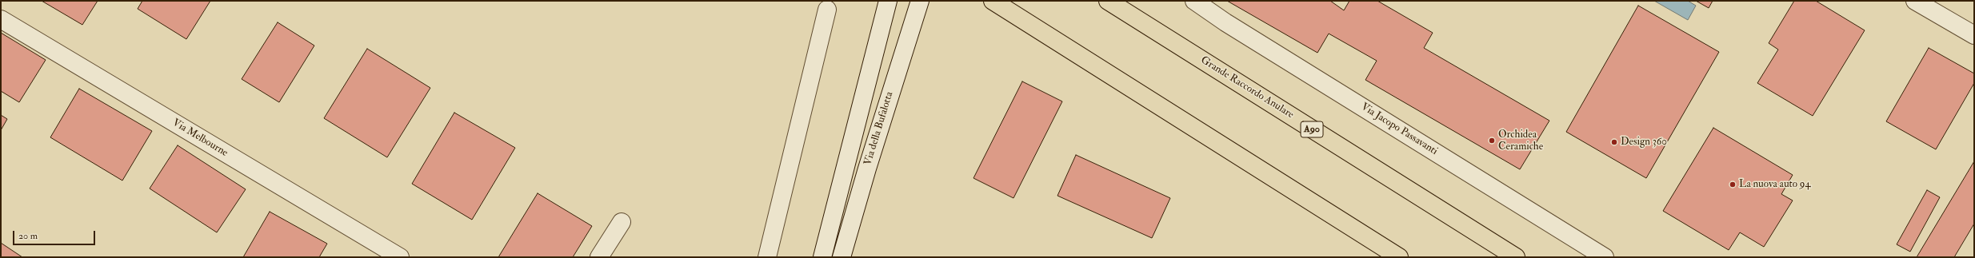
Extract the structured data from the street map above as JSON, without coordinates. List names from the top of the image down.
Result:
{
  "streets": {
    "highway": ["Grande Raccordo Anulare", "A90"],
    "street": ["Via della Bufalotta", "Via Jacopo Passavanti", "Via Melbourne"]
  },
  "places": ["Orchidea Ceramiche", "Design 360", "La nuova auto 94"],
  "scale_bar": "20 m"
}
